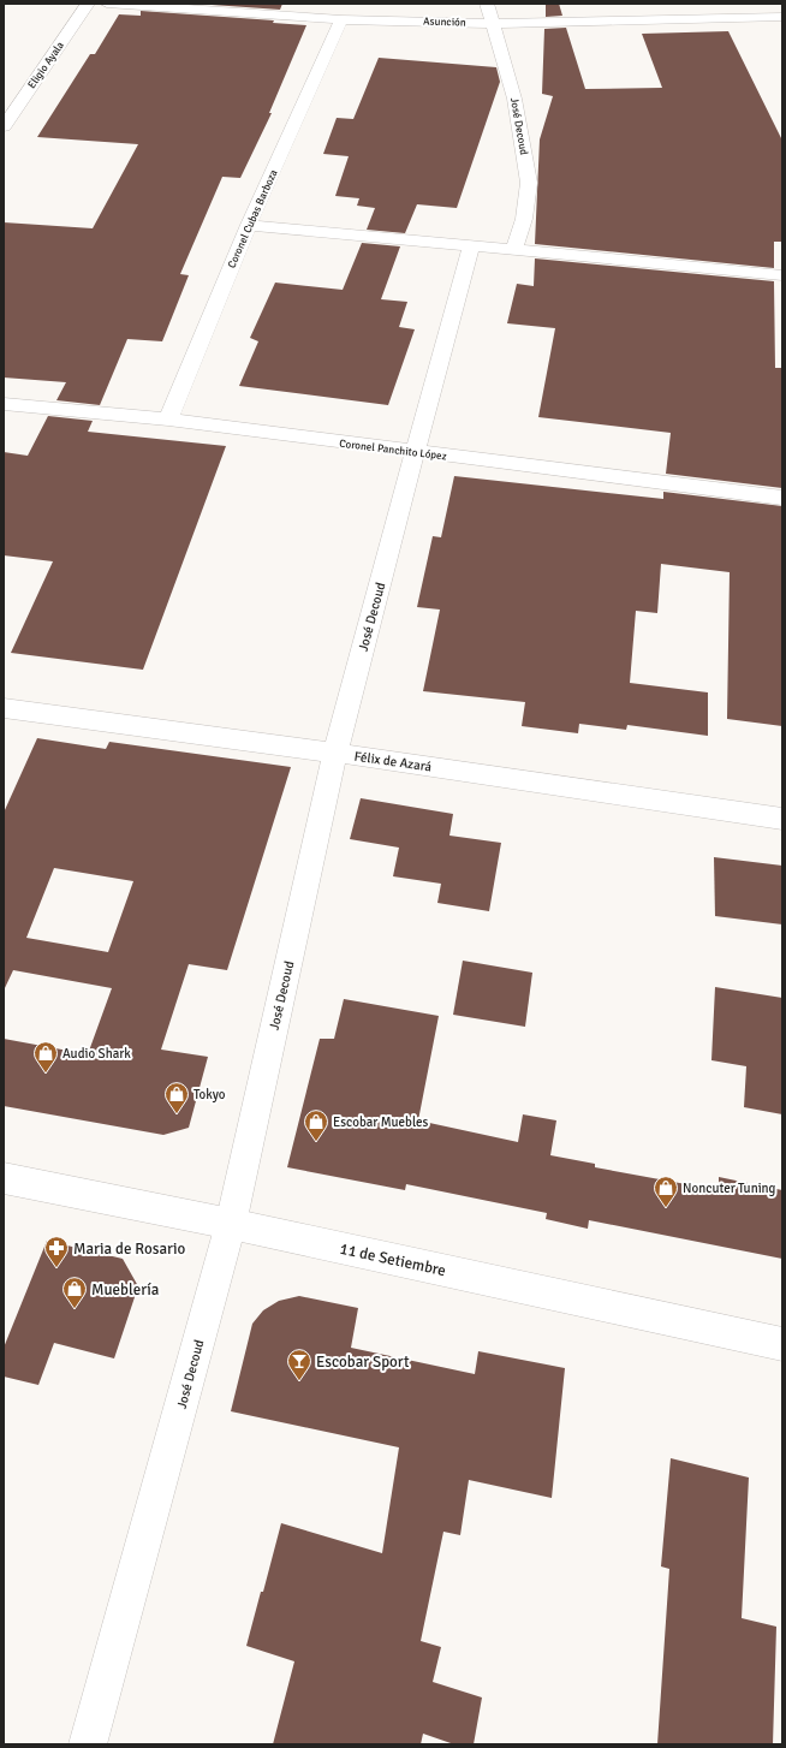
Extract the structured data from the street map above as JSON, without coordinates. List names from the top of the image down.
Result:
{
  "streets": {
    "street": [
      "Asunción",
      "Eligio Ayala",
      "José Decoud",
      "Coronel Cubas Barboza",
      "Coronel Panchito López",
      "Félix de Azará",
      "11 de Setiembre"
    ]
  },
  "crossings": [
    ["Asunción", "José Decoud"],
    ["Asunción", "Coronel Cubas Barboza"],
    ["José Decoud", "Coronel Panchito López"],
    ["José Decoud", "Félix de Azará"],
    ["José Decoud", "11 de Setiembre"],
    ["Coronel Cubas Barboza", "Coronel Panchito López"]
  ],
  "places": {
    "shop": [
      "Audio Shark",
      "Tokyo",
      "Escobar Muebles",
      "Noncuter Tuning",
      "Mueblería"
    ],
    "pharmacy": ["Maria de Rosario"],
    "bar": ["Escobar Sport"]
  }
}
